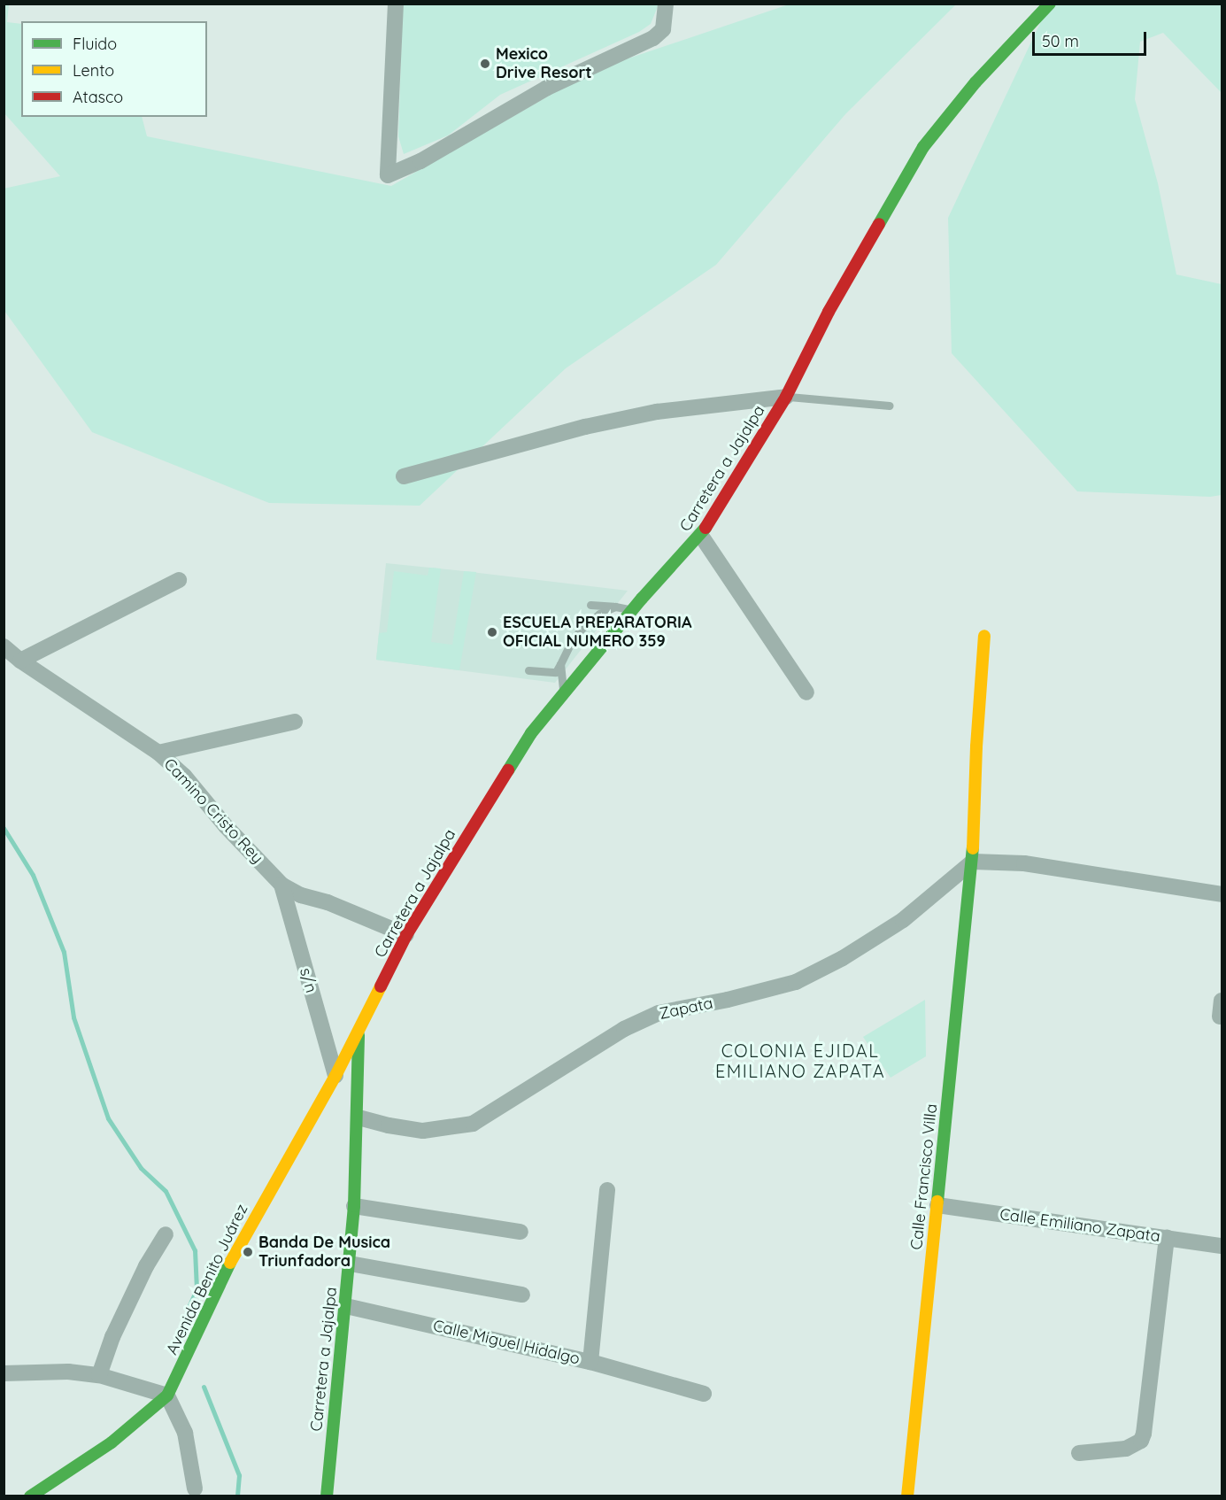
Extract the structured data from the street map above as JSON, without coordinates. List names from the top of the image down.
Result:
{
  "streets": {
    "street": [
      "Carretera a Jajalpa",
      "Camino Cristo Rey",
      "s/n",
      "Zapata",
      "Calle Francisco Villa",
      "Calle Emiliano Zapata",
      "Avenida Benito Juárez",
      "Calle Miguel Hidalgo"
    ]
  },
  "crossings": [
    ["Carretera a Jajalpa", "Camino Cristo Rey"],
    ["Carretera a Jajalpa", "Zapata"],
    ["Carretera a Jajalpa", "Avenida Benito Juárez"],
    ["Carretera a Jajalpa", "Calle Miguel Hidalgo"],
    ["Camino Cristo Rey", "s/n"],
    ["s/n", "Avenida Benito Juárez"],
    ["Zapata", "Calle Francisco Villa"],
    ["Calle Francisco Villa", "Calle Emiliano Zapata"]
  ],
  "districts": ["COLONIA EJIDAL EMILIANO ZAPATA"],
  "places": ["Mexico Drive Resort", "ESCUELA PREPARATORIA OFICIAL NUMERO 359", "Banda De Musica Triunfadora"],
  "legend": ["Fluido", "Lento", "Atasco"],
  "scale_bar": "50 m"
}
